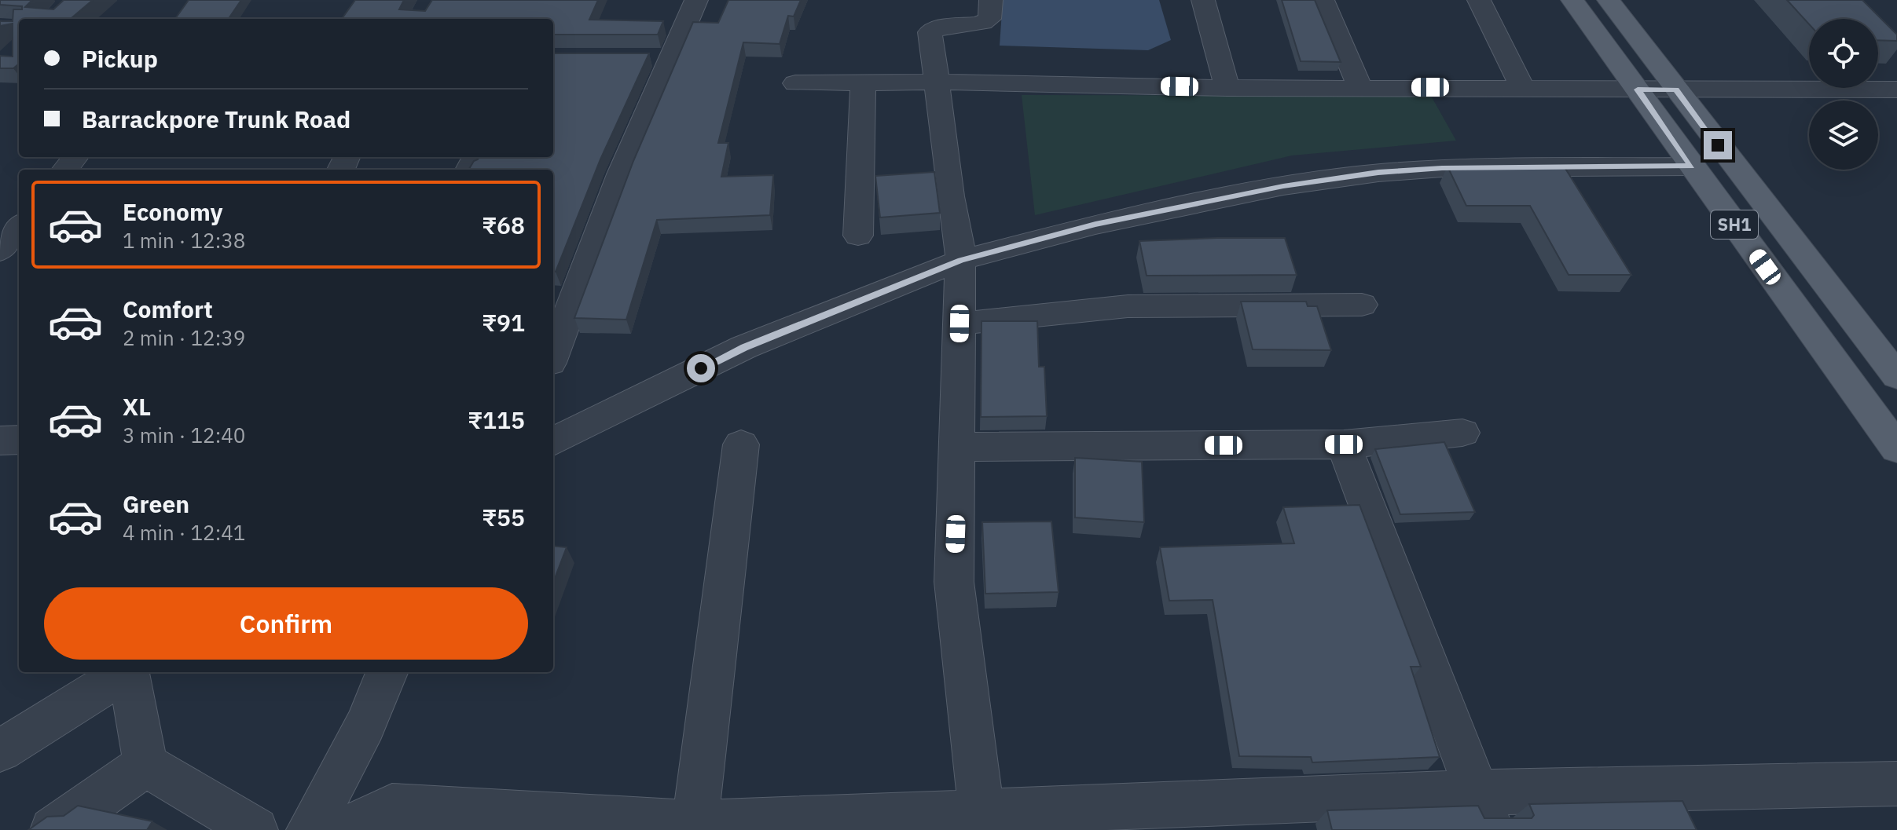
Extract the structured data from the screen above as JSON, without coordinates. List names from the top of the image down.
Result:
{
  "streets": {
    "main road": ["SH1"]
  },
  "page": {
    "banner": ["Pickup", "Barrackpore Trunk Road"],
    "list": [
      {
        "name": "Economy",
        "note": "1 min · 12:38",
        "value": "₹68"
      },
      {
        "name": "Comfort",
        "note": "2 min · 12:39",
        "value": "₹91"
      },
      {
        "name": "XL",
        "note": "3 min · 12:40",
        "value": "₹115"
      },
      {
        "name": "Green",
        "note": "4 min · 12:41",
        "value": "₹55"
      }
    ],
    "buttons": "Confirm"
  }
}
